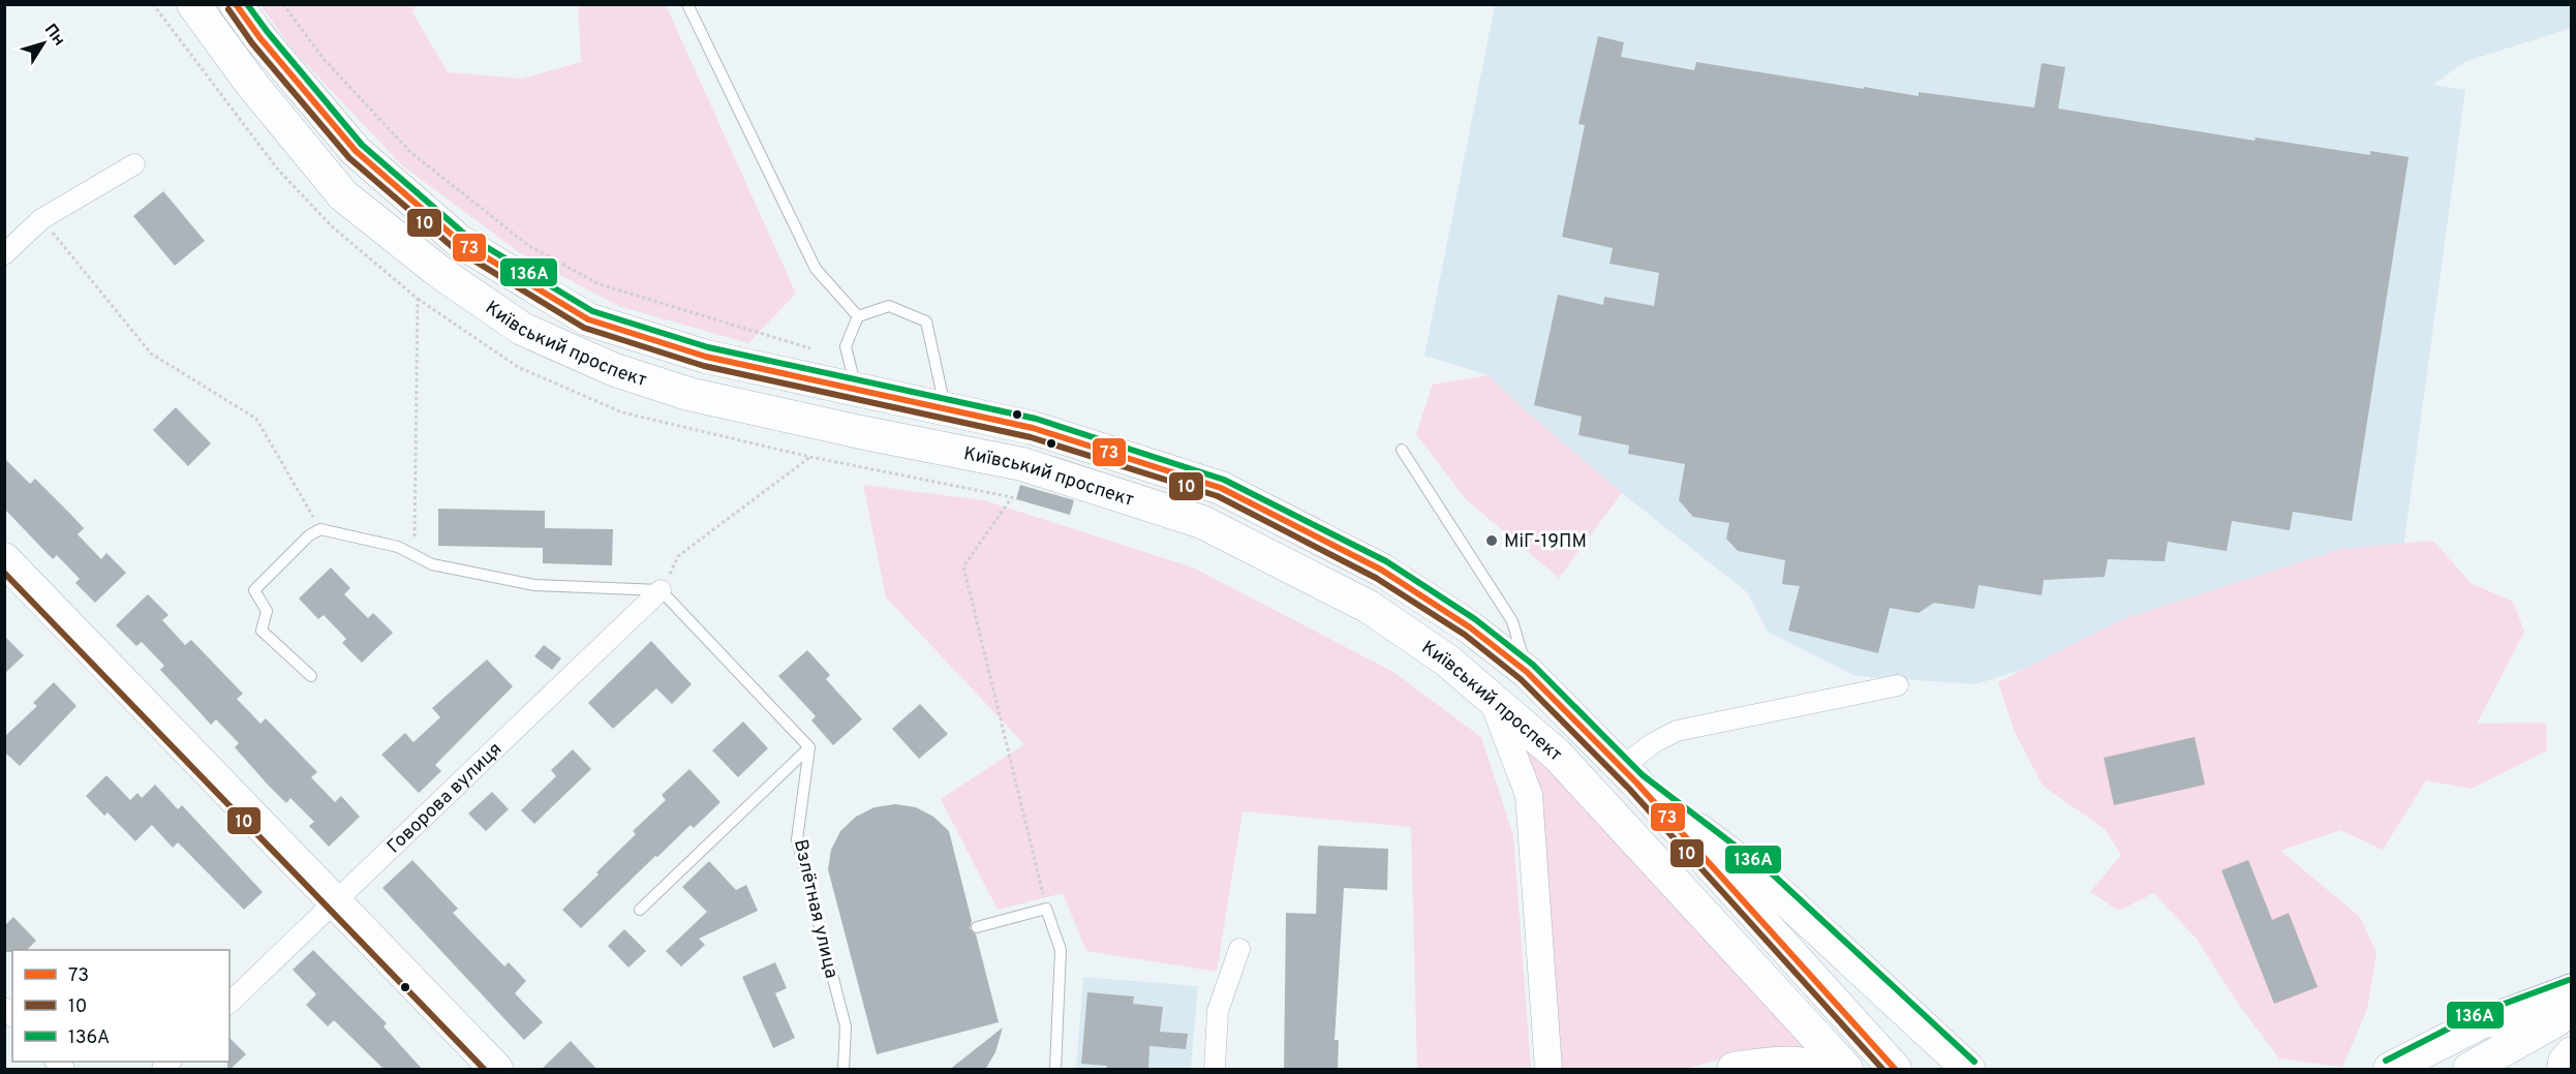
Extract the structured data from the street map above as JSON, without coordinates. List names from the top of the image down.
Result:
{
  "streets": {
    "main road": ["Київський проспект"],
    "street": ["Говорова вулиця"],
    "lane": ["Взлётная улица"]
  },
  "places": ["МіГ-19ПМ"],
  "lines": ["transit line 73", "transit line 136А", "transit line 10"],
  "legend": ["73", "10", "136А"],
  "north": "top right"
}
